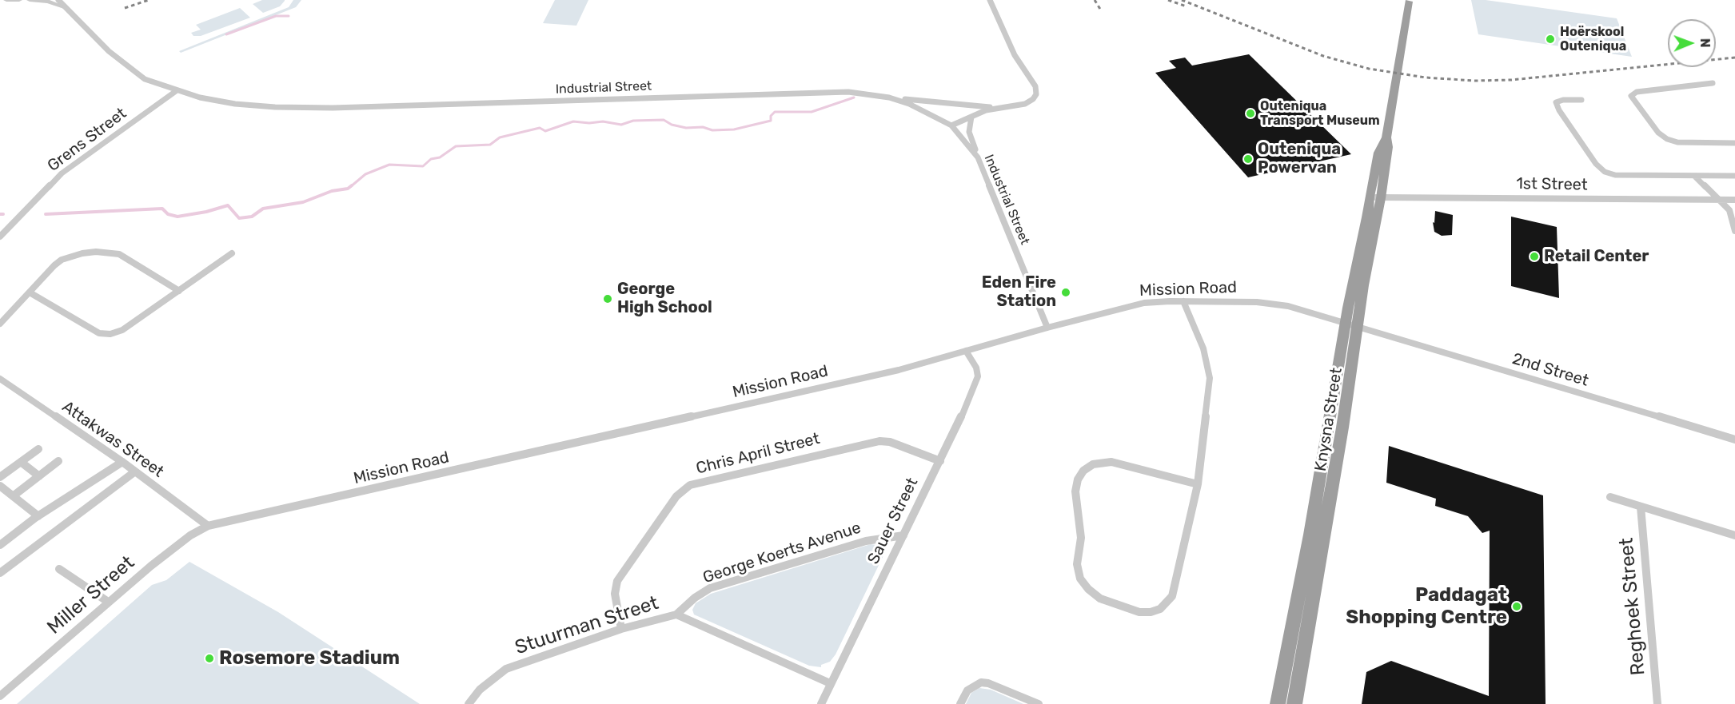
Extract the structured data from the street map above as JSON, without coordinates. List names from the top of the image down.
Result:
{
  "streets": {
    "highway": ["Knysna Street"],
    "street": [
      "Industrial Street",
      "Grens Street",
      "1st Street",
      "Mission Road",
      "2nd Street",
      "Attakwas Street",
      "Chris April Street",
      "Sauer Street",
      "George Koerts Avenue",
      "Miller Street",
      "Reghoek Street",
      "Stuurman Street"
    ]
  },
  "crossings": [
    ["Industrial Street", "Grens Street"],
    ["Industrial Street", "Mission Road"],
    ["1st Street", "Knysna Street"],
    ["Mission Road", "2nd Street"],
    ["Mission Road", "Knysna Street"],
    ["Mission Road", "Attakwas Street"],
    ["Mission Road", "Sauer Street"],
    ["Mission Road", "Miller Street"],
    ["2nd Street", "Knysna Street"],
    ["Attakwas Street", "Miller Street"],
    ["Chris April Street", "Sauer Street"],
    ["Chris April Street", "Stuurman Street"],
    ["Sauer Street", "George Koerts Avenue"],
    ["Sauer Street", "Stuurman Street"],
    ["George Koerts Avenue", "Stuurman Street"]
  ],
  "places": [
    "Hoërskool Outeniqua",
    "Outeniqua Transport Museum",
    "Outeniqua Powervan",
    "Retail Center",
    "Eden Fire Station",
    "George High School",
    "Paddagat Shopping Centre",
    "Rosemore Stadium"
  ],
  "north": "right"
}
